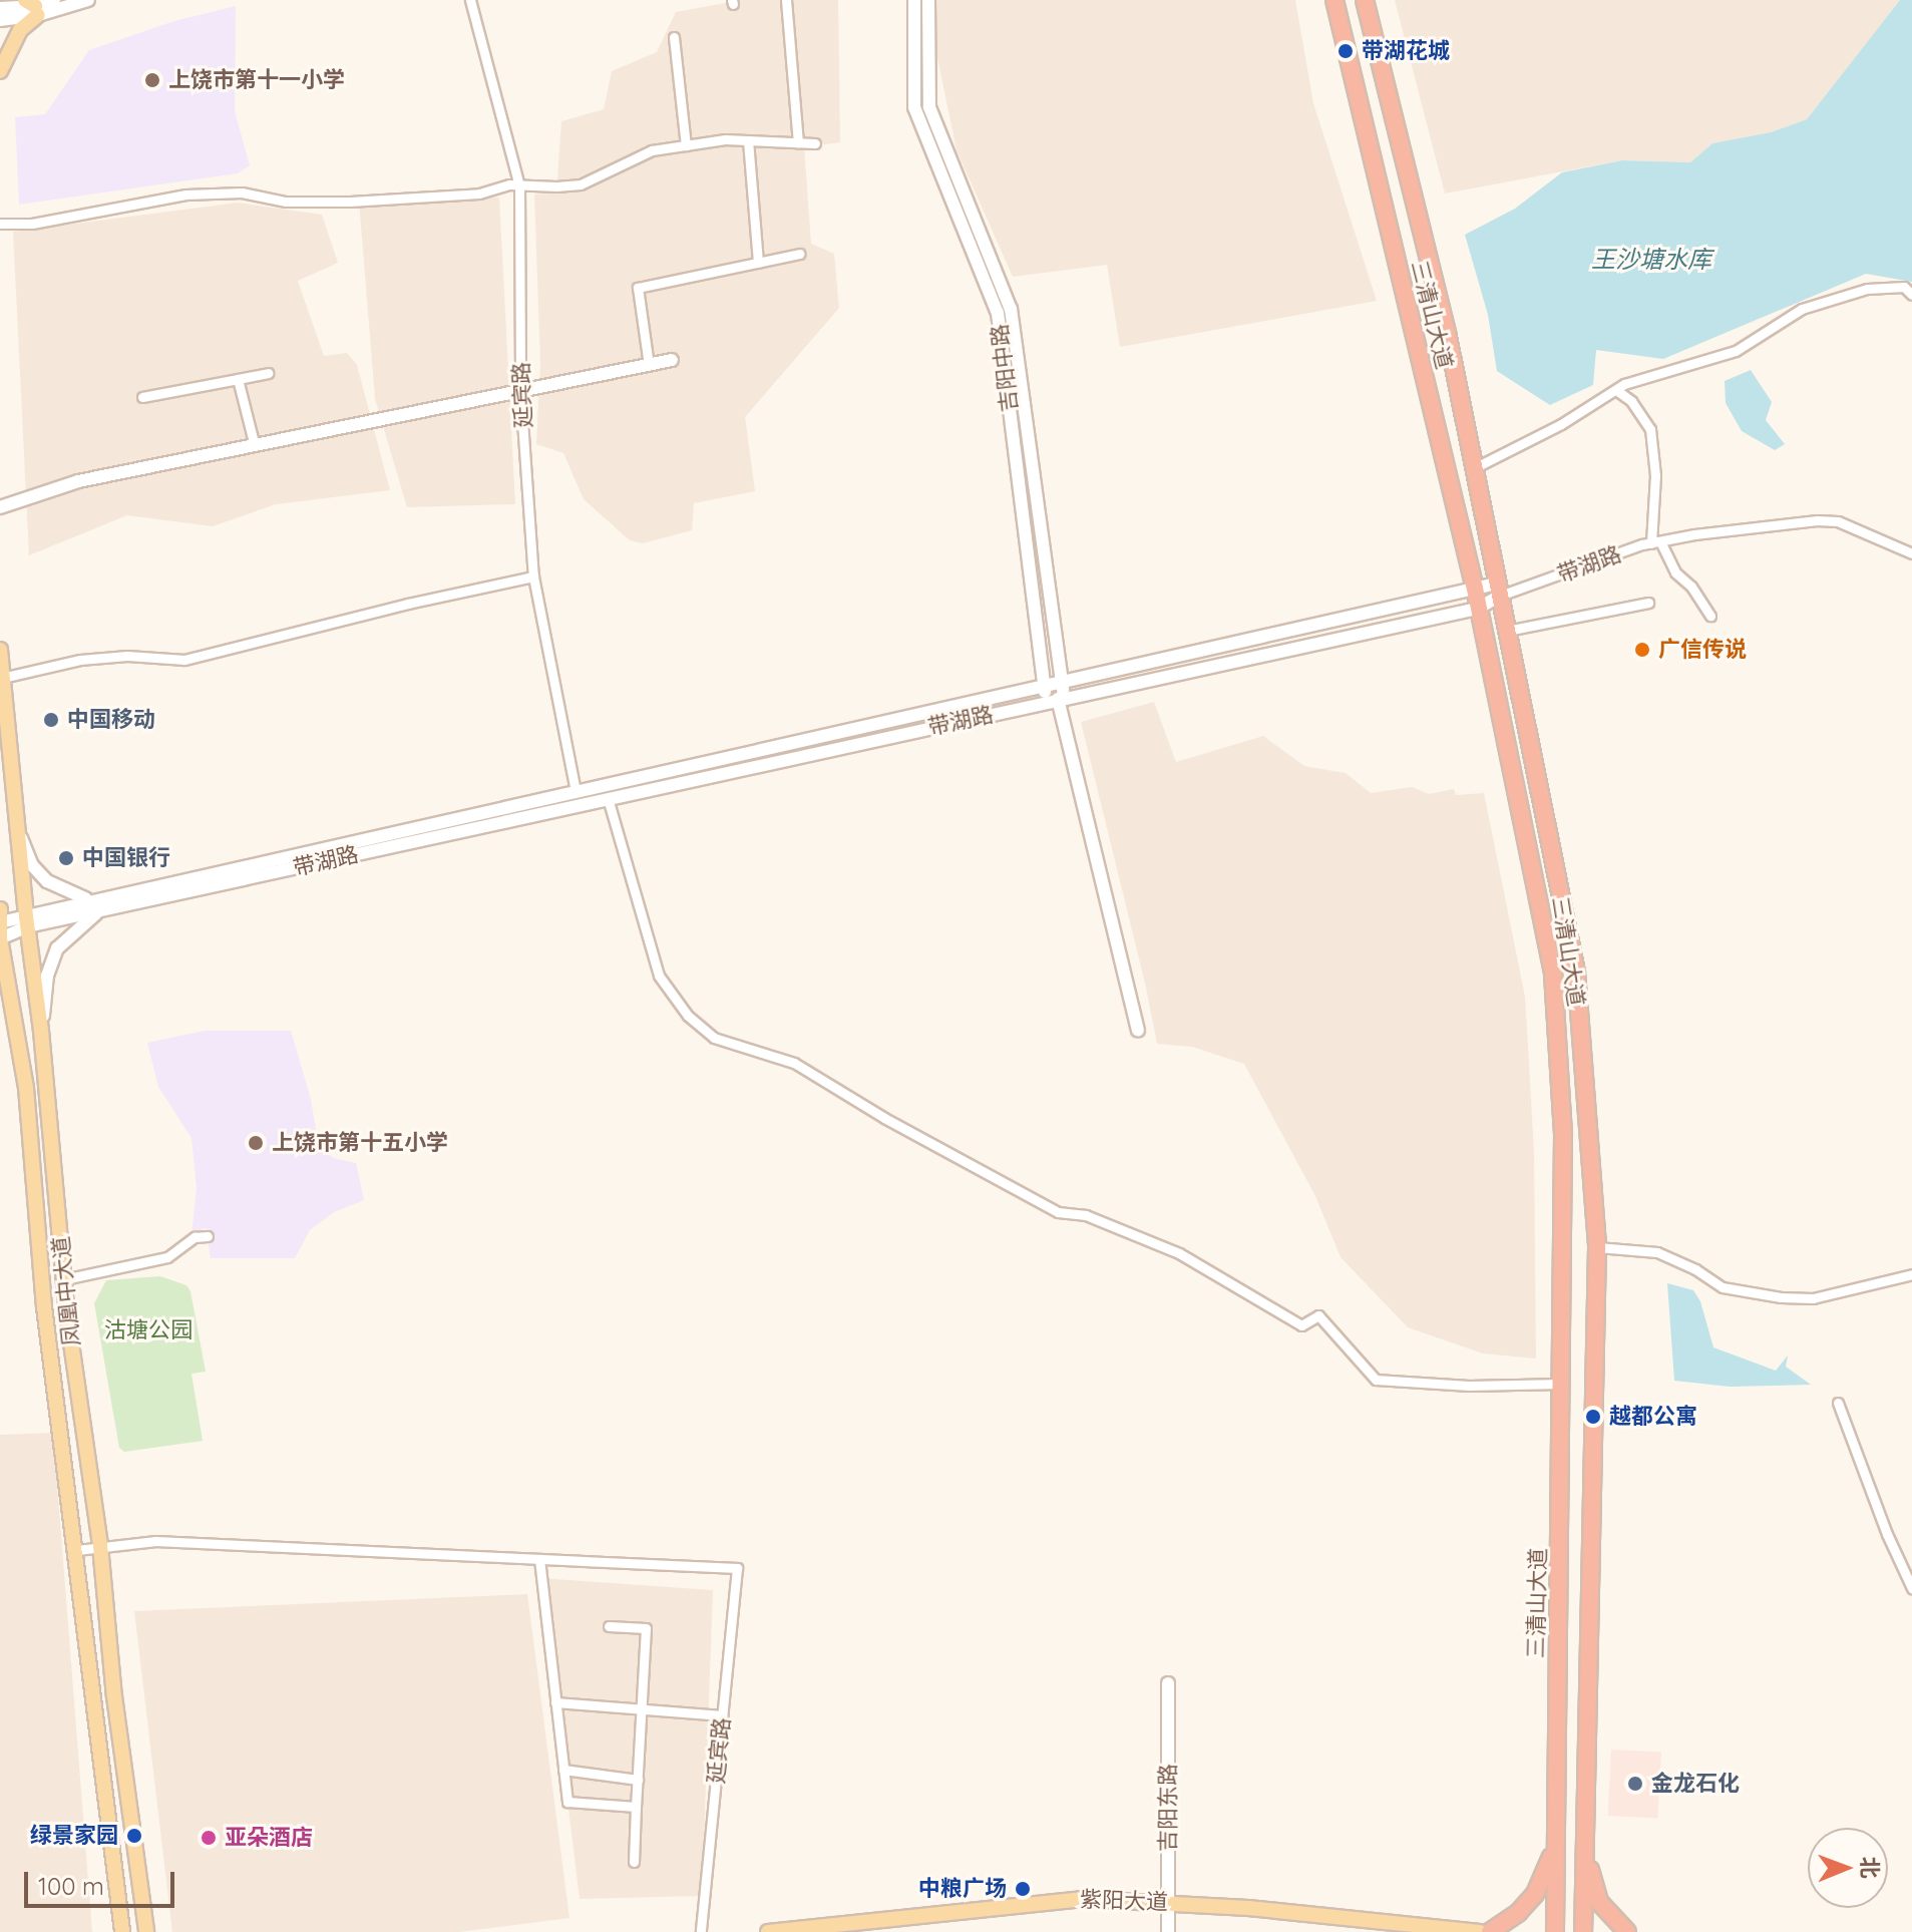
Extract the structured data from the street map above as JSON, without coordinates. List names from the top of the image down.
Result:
{
  "streets": {
    "highway": ["三清山大道"],
    "main road": [
      "吉阳中路",
      "带湖路",
      "凤凰中大道",
      "吉阳东路",
      "紫阳大道"
    ],
    "street": ["延宾路"]
  },
  "crossings": [
    ["三清山大道", "带湖路"],
    ["吉阳中路", "带湖路"],
    ["延宾路", "带湖路"],
    ["带湖路", "凤凰中大道"],
    ["吉阳东路", "紫阳大道"]
  ],
  "water": ["王沙塘水库"],
  "parks": ["沽塘公园"],
  "places": [
    "带湖花城",
    "上饶市第十一小学",
    "广信传说",
    "中国移动",
    "中国银行",
    "上饶市第十五小学",
    "越都公寓",
    "金龙石化",
    "绿景家园",
    "亚朵酒店",
    "中粮广场"
  ],
  "scale_bar": "100 m",
  "north": "right"
}
